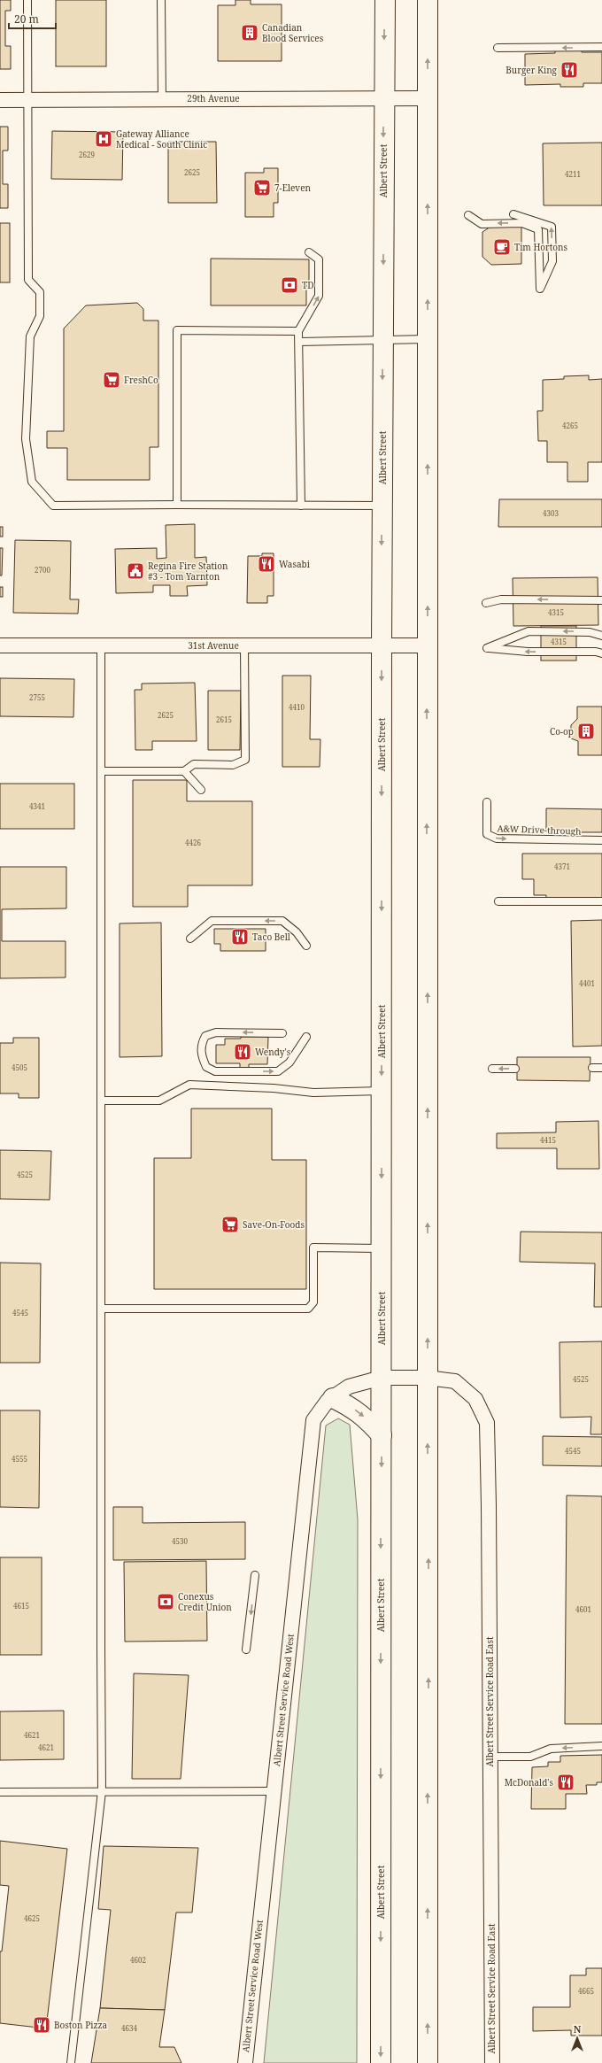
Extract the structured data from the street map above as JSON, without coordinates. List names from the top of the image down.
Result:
{
  "streets": {
    "main road": ["Albert Street"],
    "street": [
      "29th Avenue",
      "31st Avenue",
      "Albert Street Service Road West",
      "Albert Street Service Road East"
    ],
    "lane": ["A&W Drive-through"]
  },
  "crossings": [
    ["29th Avenue", "Albert Street"],
    ["Albert Street", "31st Avenue"],
    ["Albert Street", "Albert Street Service Road West"],
    ["Albert Street", "Albert Street Service Road East"],
    ["Albert Street Service Road West", "Albert Street Service Road East"]
  ],
  "places": {
    "building": ["Canadian Blood Services", "Co-op"],
    "restaurant": [
      "Burger King",
      "Wasabi",
      "Taco Bell",
      "Wendy's",
      "McDonald's",
      "Boston Pizza"
    ],
    "hospital": ["Gateway Alliance Medical - South Clinic"],
    "supermarket": ["7-Eleven", "FreshCo", "Save-On-Foods"],
    "cafe": ["Tim Hortons"],
    "bank": ["TD", "Conexus Credit Union"],
    "public building": ["Regina Fire Station #3 - Tom Yarnton"]
  },
  "house_numbers": [
    "2629",
    "2625",
    "4211",
    "4265",
    "4303",
    "2700",
    "4315",
    "4315",
    "2755",
    "4410",
    "2625",
    "2615",
    "4341",
    "4426",
    "4371",
    "4401",
    "4505",
    "4415",
    "4525",
    "4545",
    "4525",
    "4545",
    "4555",
    "4530",
    "4615",
    "4601",
    "4621",
    "4621",
    "4625",
    "4602",
    "4665",
    "4634"
  ],
  "scale_bar": "20 m",
  "north": "top"
}
